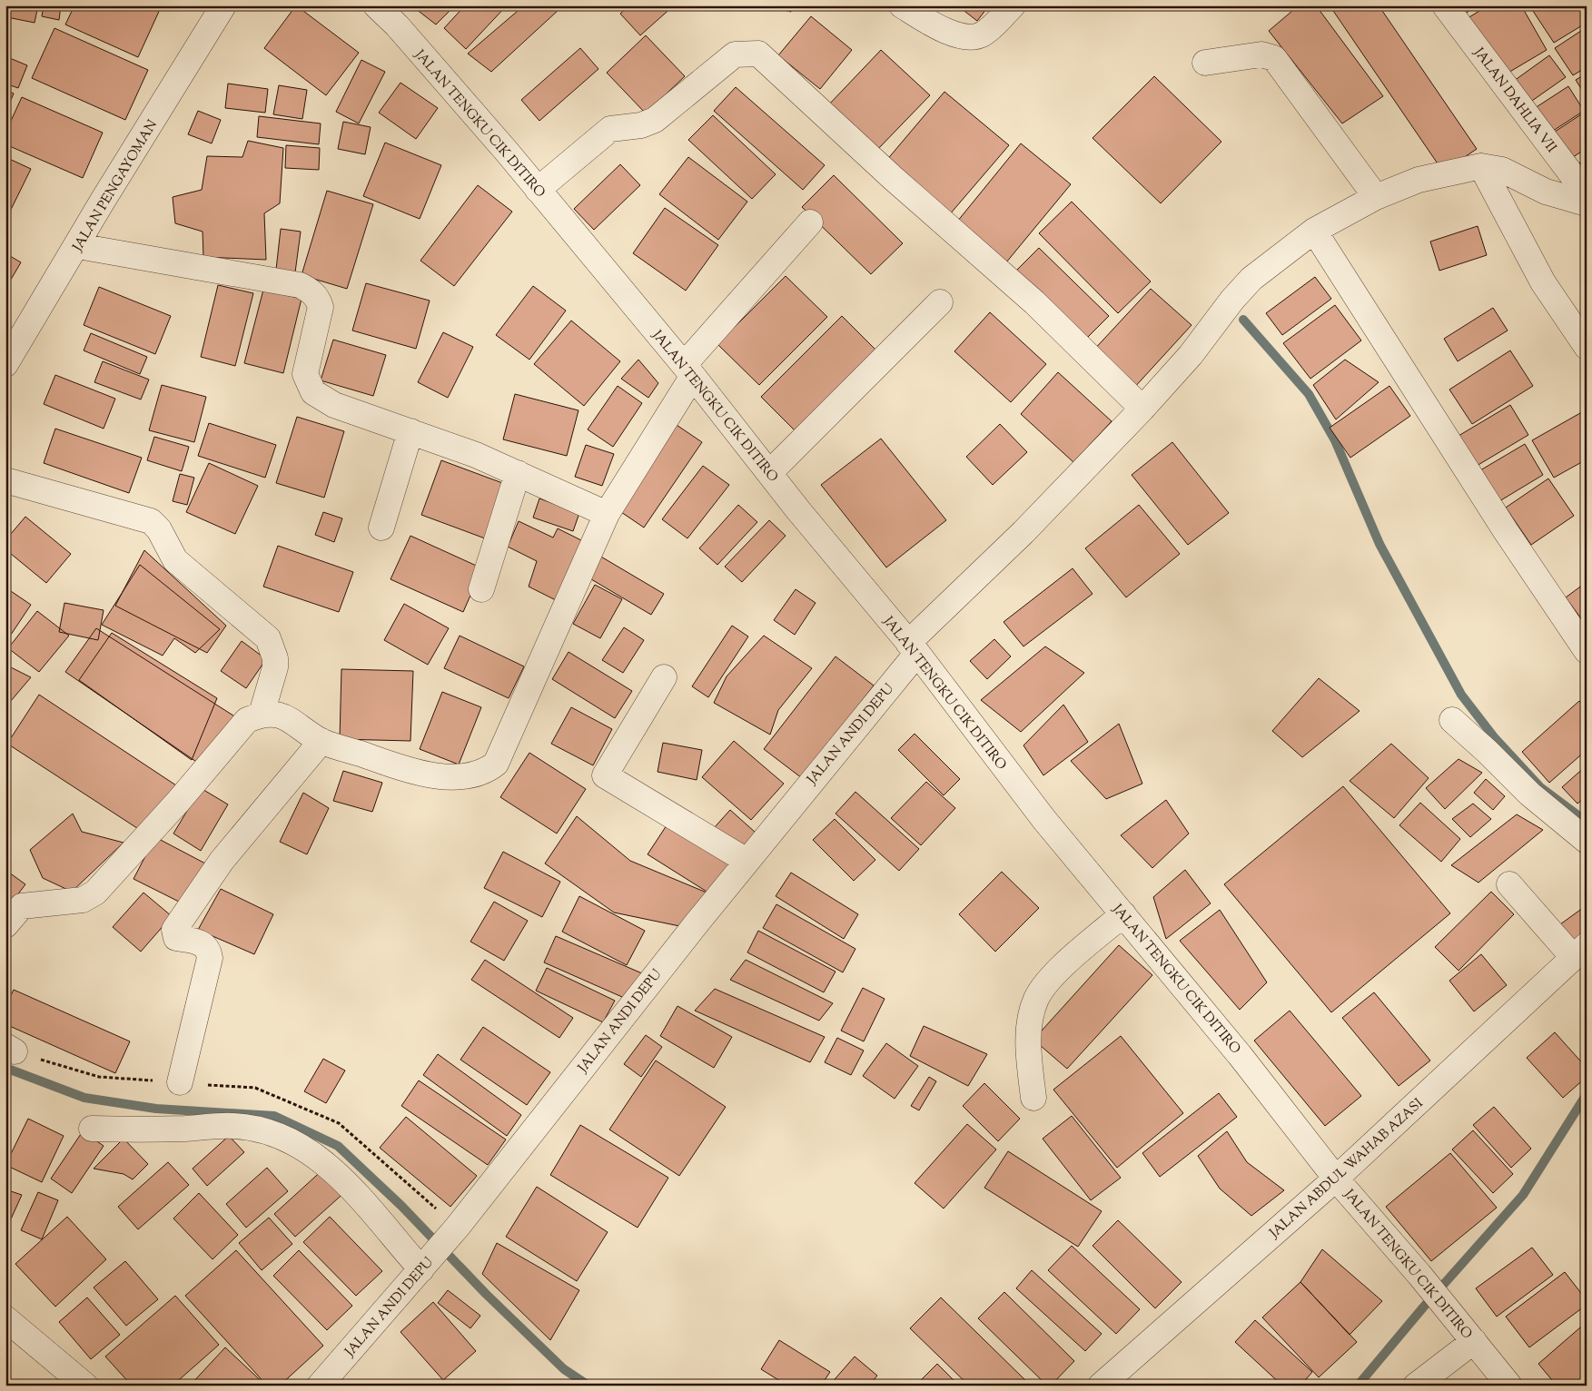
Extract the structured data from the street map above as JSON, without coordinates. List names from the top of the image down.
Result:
{
  "streets": {
    "street": [
      "JALAN DAHLIA VII",
      "JALAN TENGKU CIK DITIRO",
      "JALAN PENGAYOMAN",
      "JALAN ANDI DEPU",
      "JALAN ABDUL WAHAB AZASI"
    ]
  },
  "crossings": [
    ["JALAN TENGKU CIK DITIRO", "JALAN ANDI DEPU"],
    ["JALAN TENGKU CIK DITIRO", "JALAN ABDUL WAHAB AZASI"]
  ]
}
